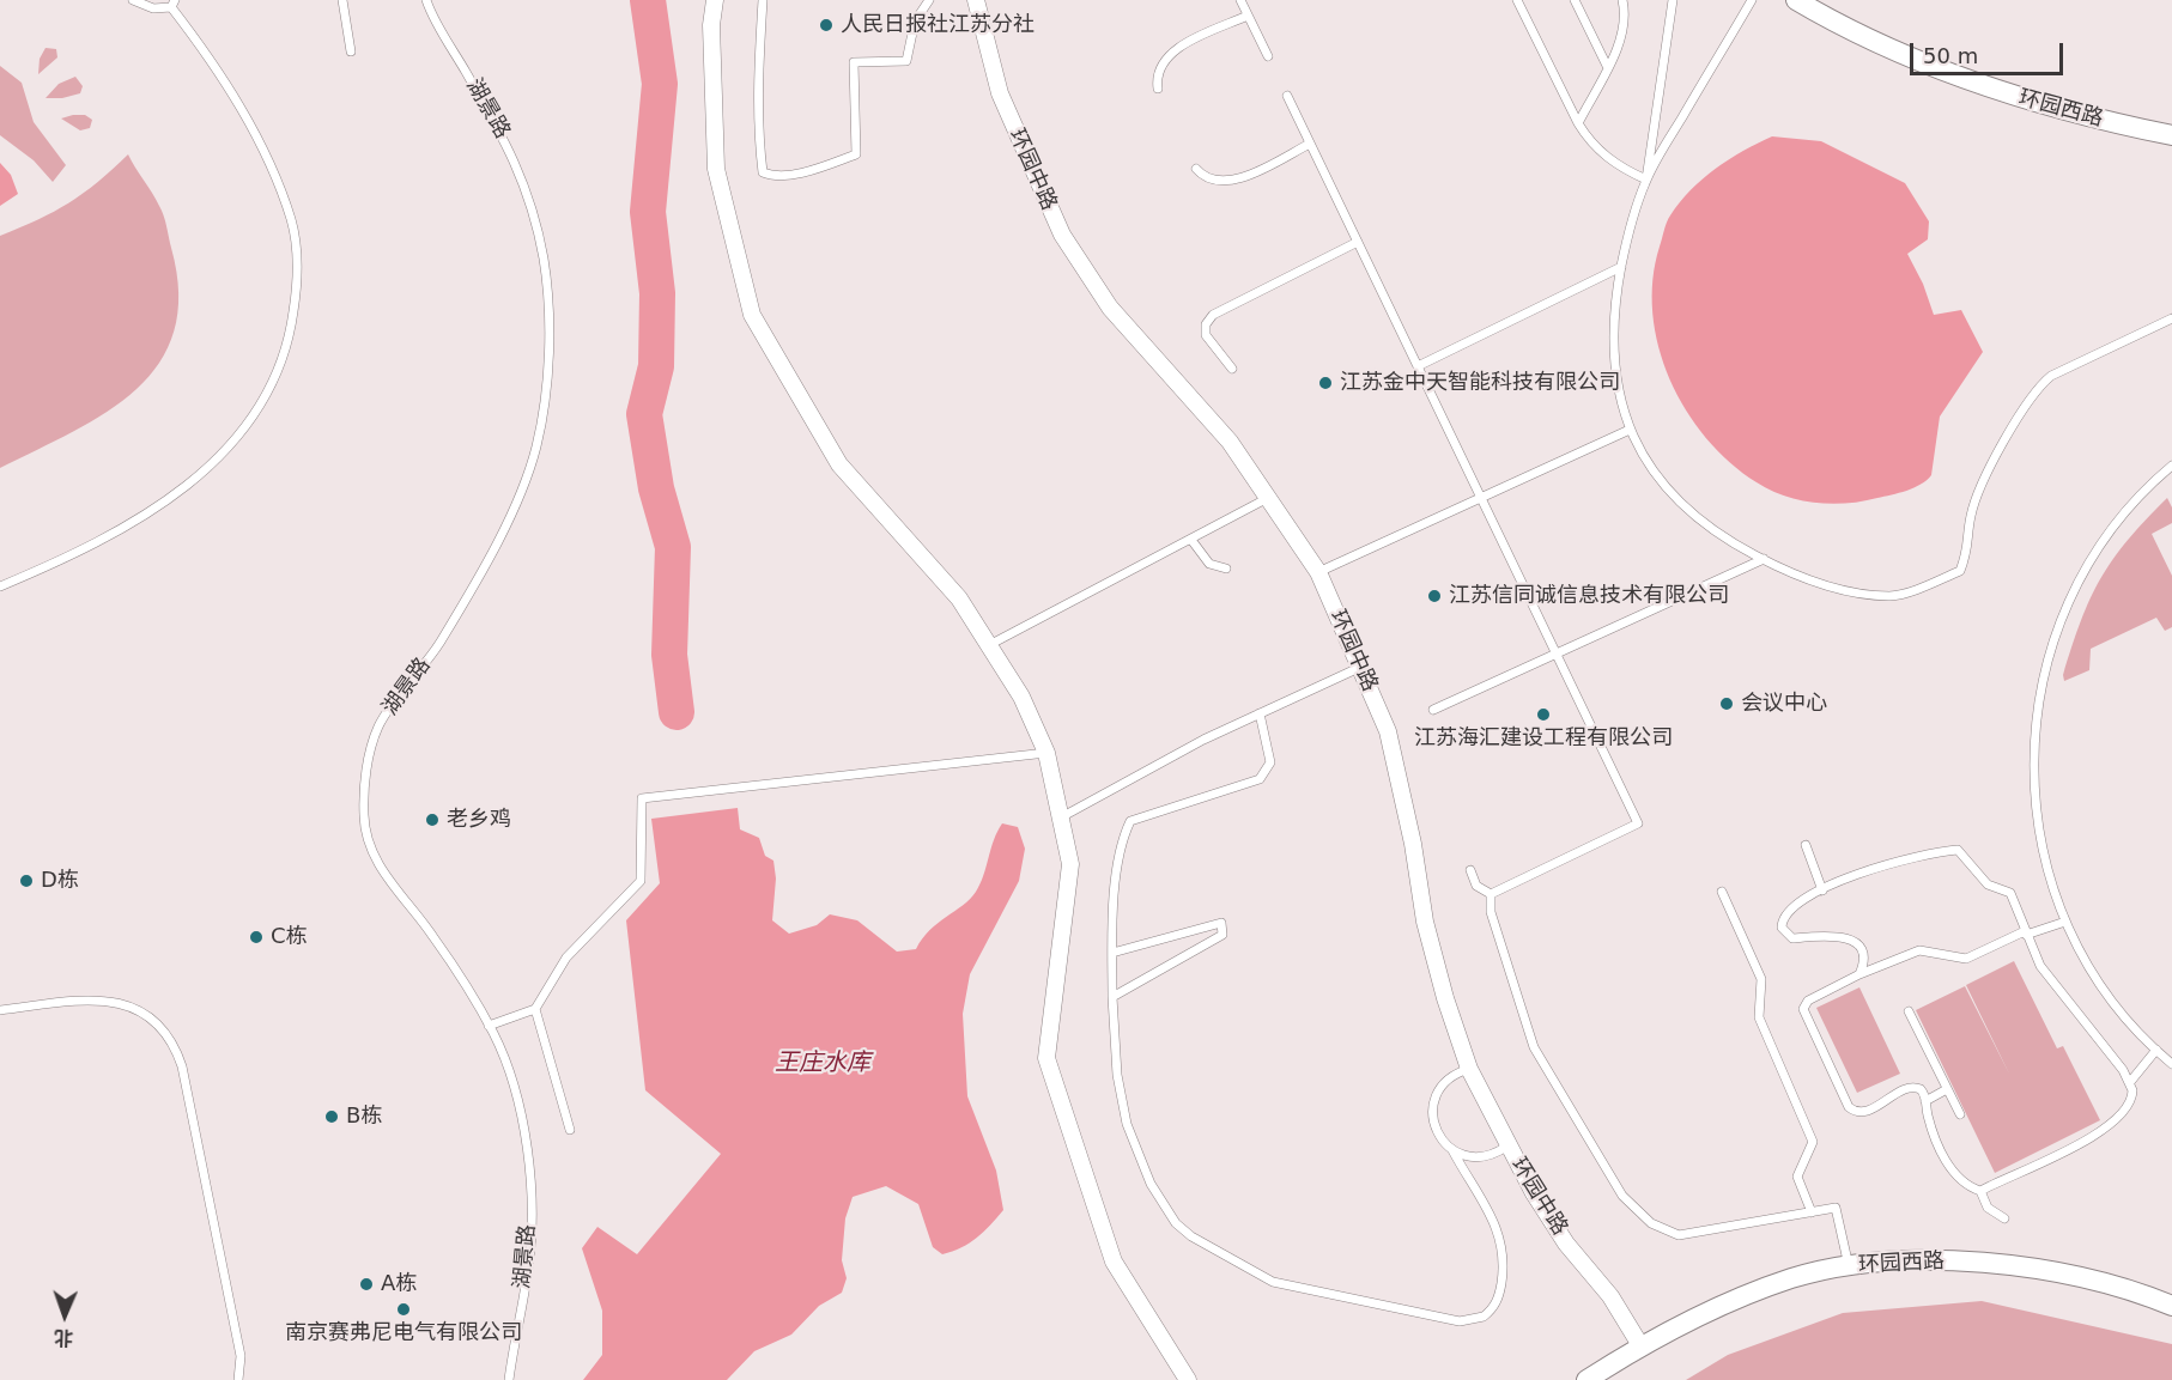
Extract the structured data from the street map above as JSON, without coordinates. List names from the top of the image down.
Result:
{
  "streets": {
    "street": ["环园西路", "环园中路"],
    "lane": ["湖景路"]
  },
  "crossings": [
    ["环园西路", "环园中路"]
  ],
  "water": ["王庄水库"],
  "places": [
    "人民日报社江苏分社",
    "江苏金中天智能科技有限公司",
    "江苏信同诚信息技术有限公司",
    "会议中心",
    "江苏海汇建设工程有限公司",
    "老乡鸡",
    "D栋",
    "C栋",
    "B栋",
    "A栋",
    "南京赛弗尼电气有限公司"
  ],
  "scale_bar": "50 m",
  "north": "bottom"
}
